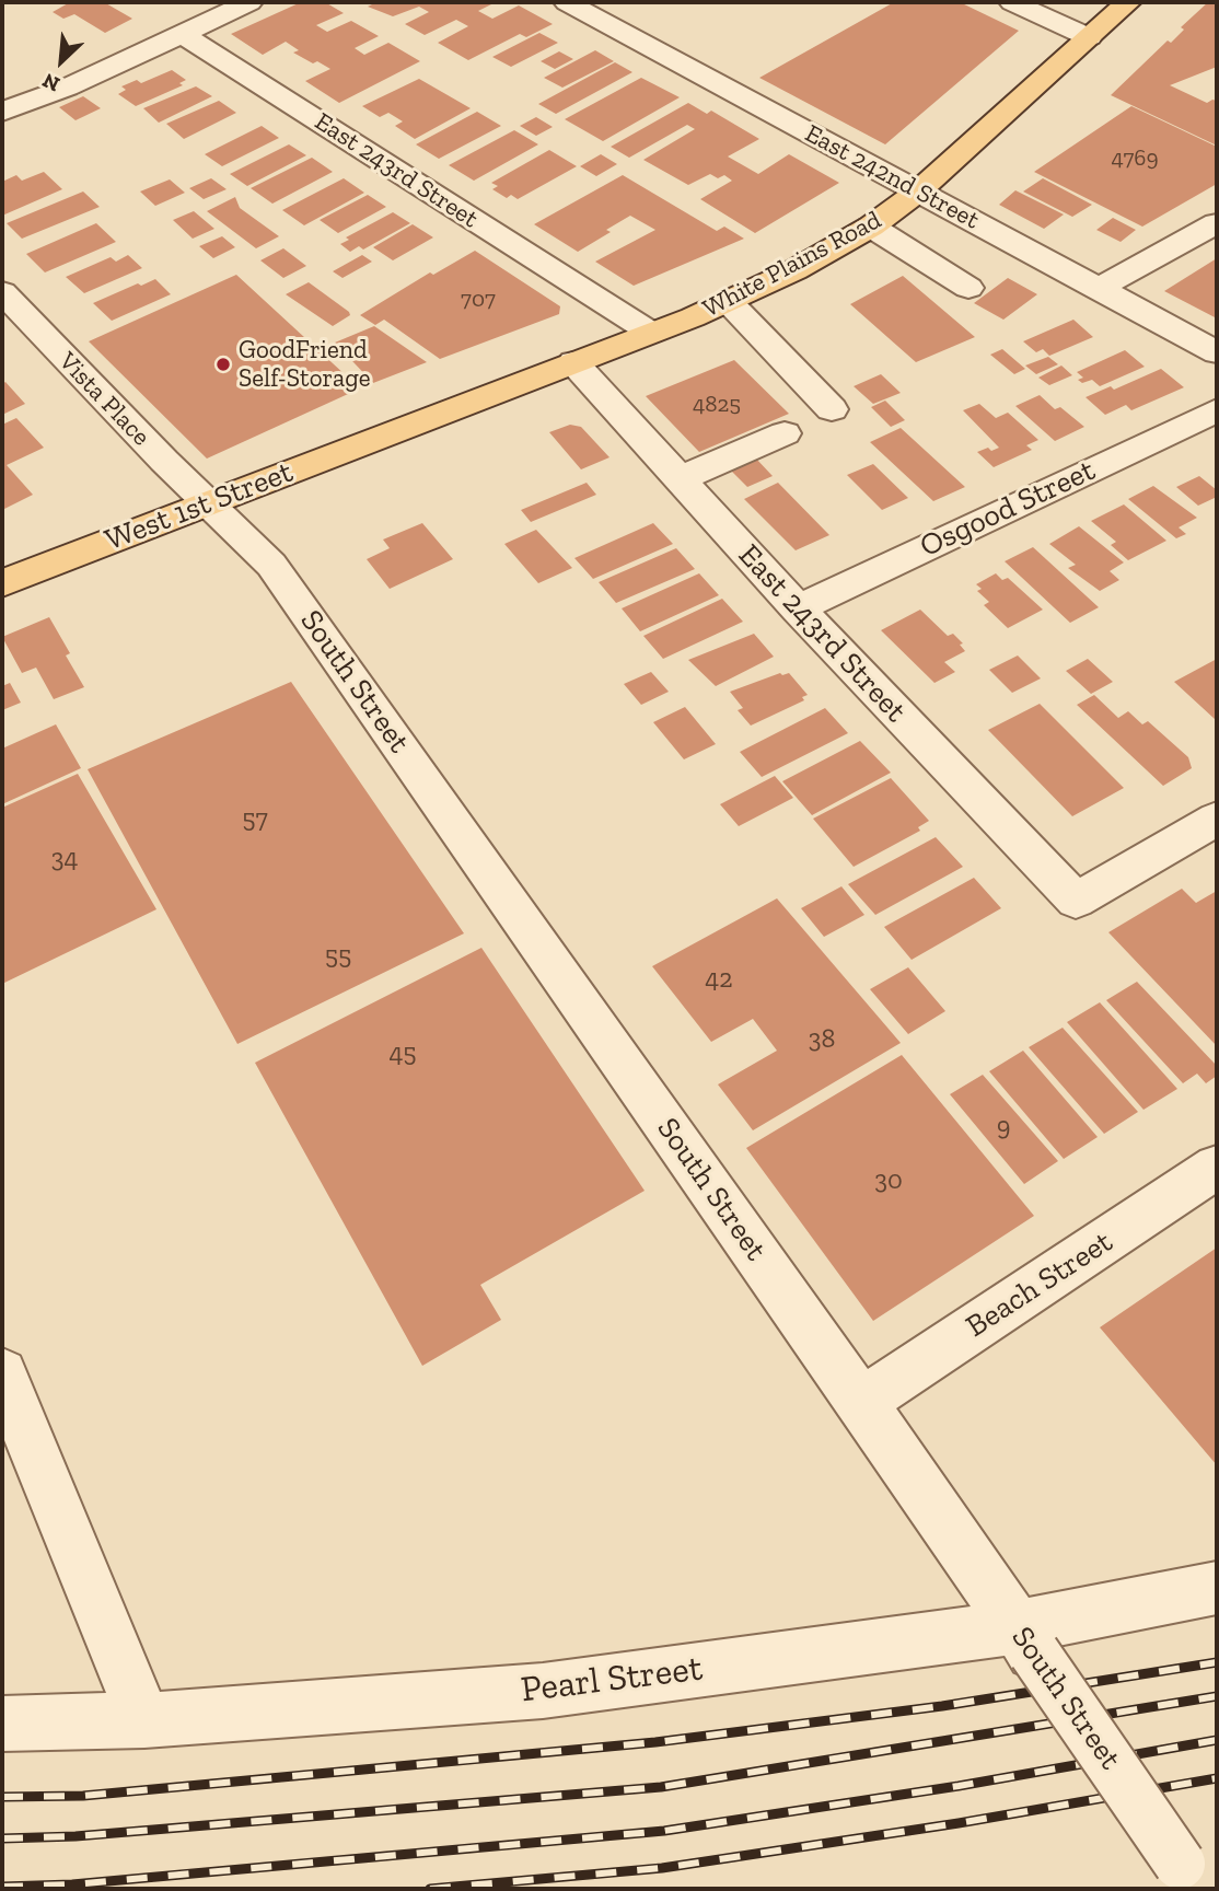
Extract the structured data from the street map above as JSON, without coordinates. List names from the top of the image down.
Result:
{
  "streets": {
    "main road": ["White Plains Road", "West 1st Street"],
    "street": [
      "East 243rd Street",
      "East 242nd Street",
      "Vista Place",
      "Osgood Street",
      "South Street",
      "Beach Street",
      "Pearl Street"
    ]
  },
  "crossings": [
    ["East 243rd Street", "White Plains Road"],
    ["East 243rd Street", "Osgood Street"],
    ["East 242nd Street", "White Plains Road"],
    ["White Plains Road", "West 1st Street"],
    ["Vista Place", "West 1st Street"],
    ["Vista Place", "South Street"],
    ["West 1st Street", "South Street"],
    ["South Street", "Beach Street"],
    ["South Street", "Pearl Street"]
  ],
  "places": ["GoodFriend Self-Storage"],
  "house_numbers": [
    "4769",
    "707",
    "4825",
    "57",
    "34",
    "55",
    "42",
    "38",
    "45",
    "9",
    "30"
  ],
  "north": "bottom left"
}
